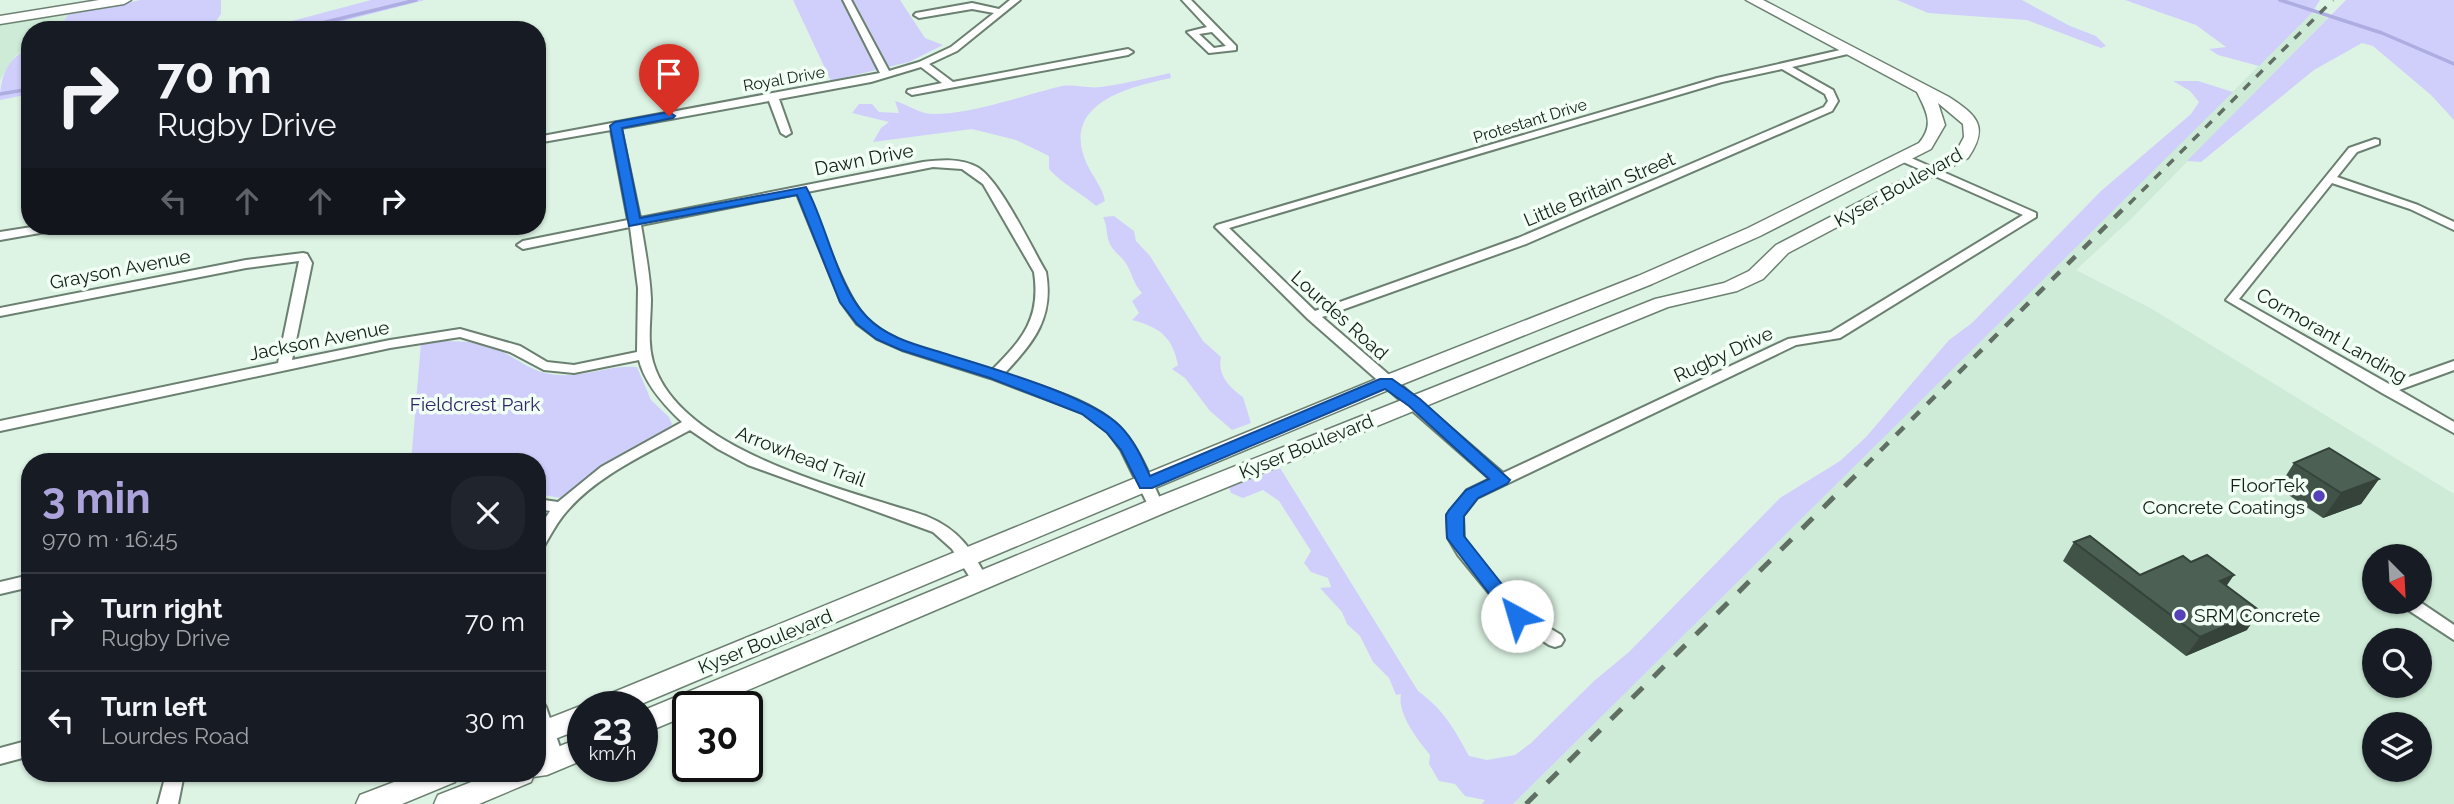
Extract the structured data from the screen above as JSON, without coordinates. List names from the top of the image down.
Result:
{
  "streets": {
    "street": [
      "Royal Drive",
      "Protestant Drive",
      "Dawn Drive",
      "Kyser Boulevard",
      "Little Britain Street",
      "Grayson Avenue",
      "Lourdes Road",
      "Cormorant Landing",
      "Jackson Avenue",
      "Rugby Drive",
      "Arrowhead Trail"
    ]
  },
  "crossings": [
    ["Protestant Drive", "Little Britain Street"],
    ["Protestant Drive", "Lourdes Road"],
    ["Kyser Boulevard", "Lourdes Road"],
    ["Kyser Boulevard", "Rugby Drive"],
    ["Kyser Boulevard", "Arrowhead Trail"],
    ["Little Britain Street", "Lourdes Road"],
    ["Grayson Avenue", "Jackson Avenue"],
    ["Lourdes Road", "Rugby Drive"],
    ["Jackson Avenue", "Arrowhead Trail"]
  ],
  "parks": ["Fieldcrest Park"],
  "places": ["FloorTek Concrete Coatings", "SRM Concrete"],
  "north": "bottom right",
  "page": {
    "turn": ["70 m", "Rugby Drive"],
    "heading": ["3 min", "970 m · 16:45"],
    "list": [
      {
        "name": "Turn right",
        "note": "Rugby Drive",
        "value": "70 m"
      },
      {
        "name": "Turn left",
        "note": "Lourdes Road",
        "value": "30 m"
      }
    ],
    "speed": "23 km/h",
    "limit": "30"
  }
}
